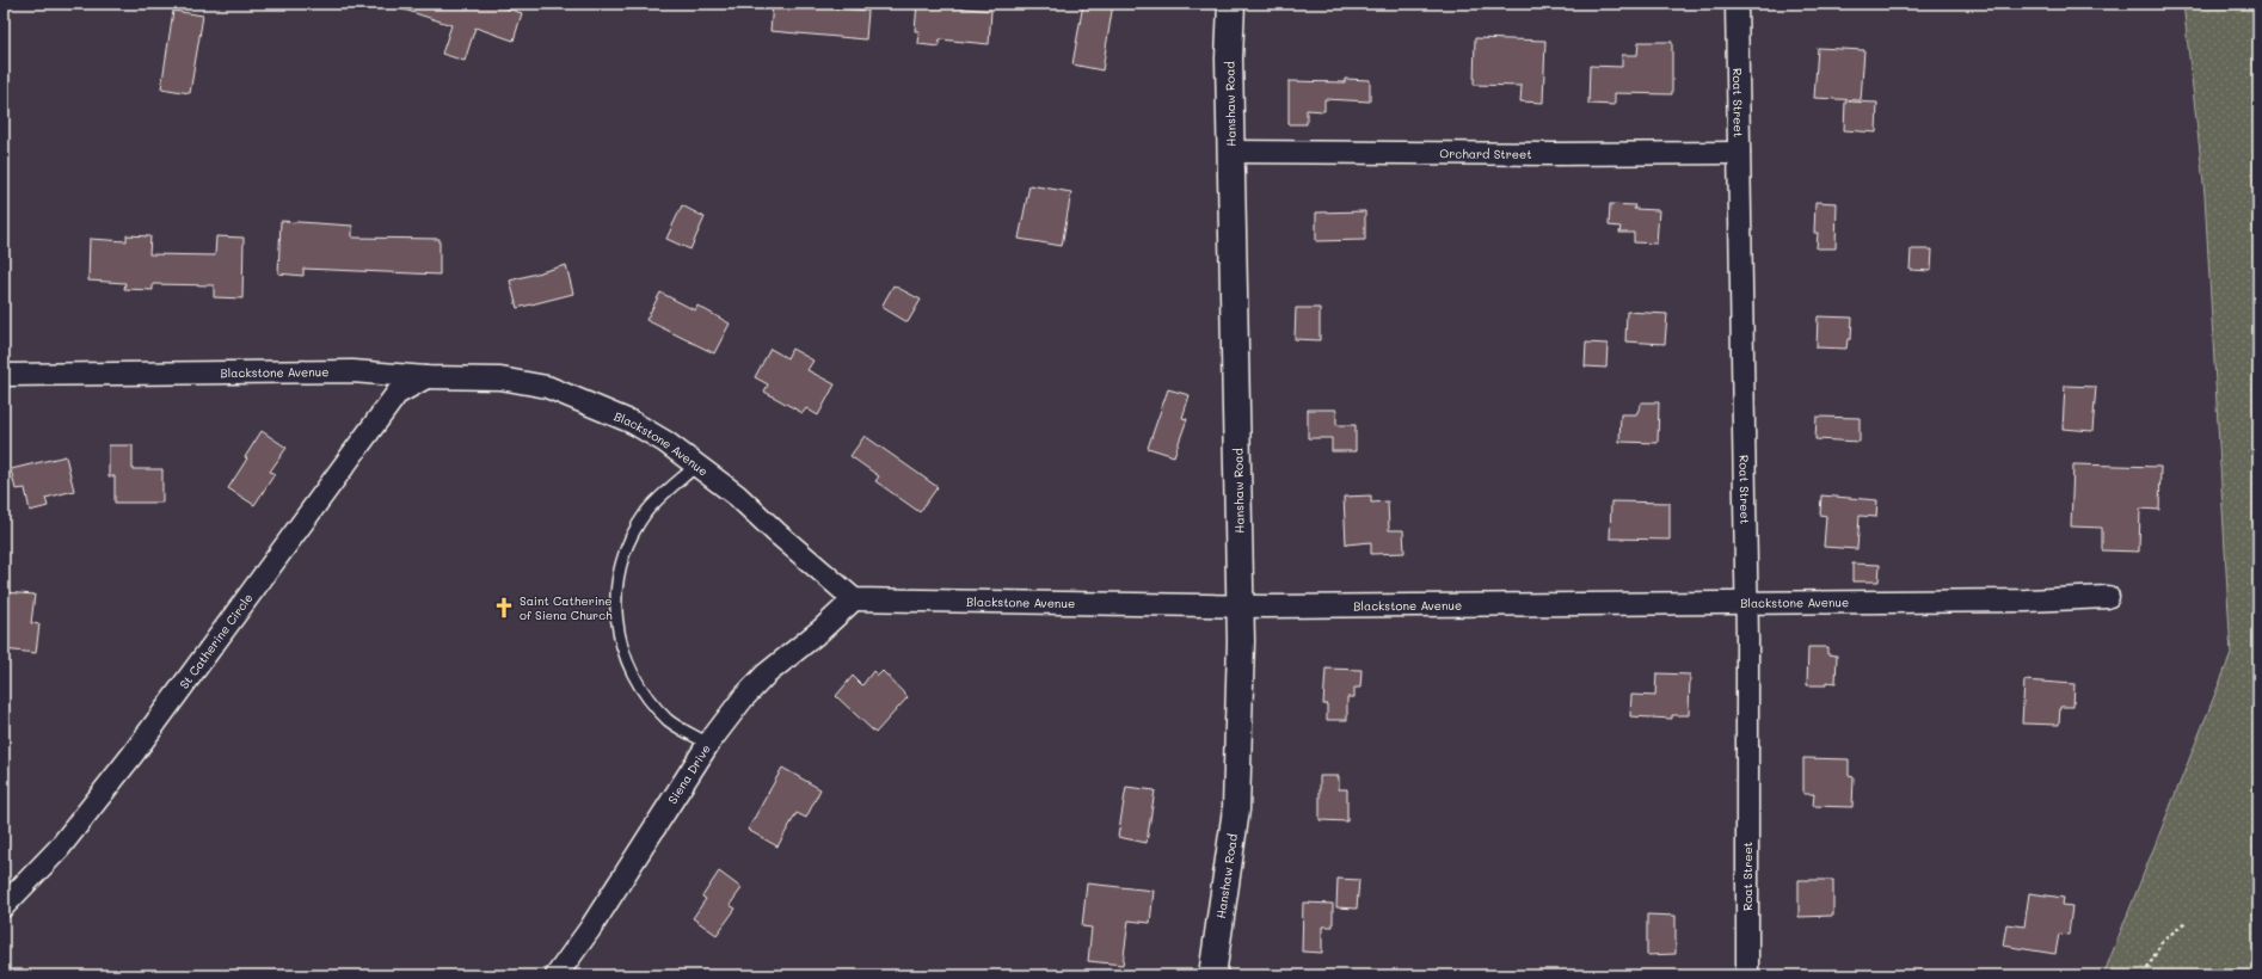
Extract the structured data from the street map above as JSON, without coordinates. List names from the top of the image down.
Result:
{
  "streets": {
    "street": [
      "Roat Street",
      "Hanshaw Road",
      "Orchard Street",
      "Blackstone Avenue",
      "St Catherine Circle",
      "Siena Drive"
    ]
  },
  "crossings": [
    ["Roat Street", "Orchard Street"],
    ["Roat Street", "Blackstone Avenue"],
    ["Hanshaw Road", "Orchard Street"],
    ["Hanshaw Road", "Blackstone Avenue"],
    ["Blackstone Avenue", "St Catherine Circle"],
    ["Blackstone Avenue", "Siena Drive"]
  ],
  "places": {
    "church": ["Saint Catherine of Siena Church"]
  }
}
